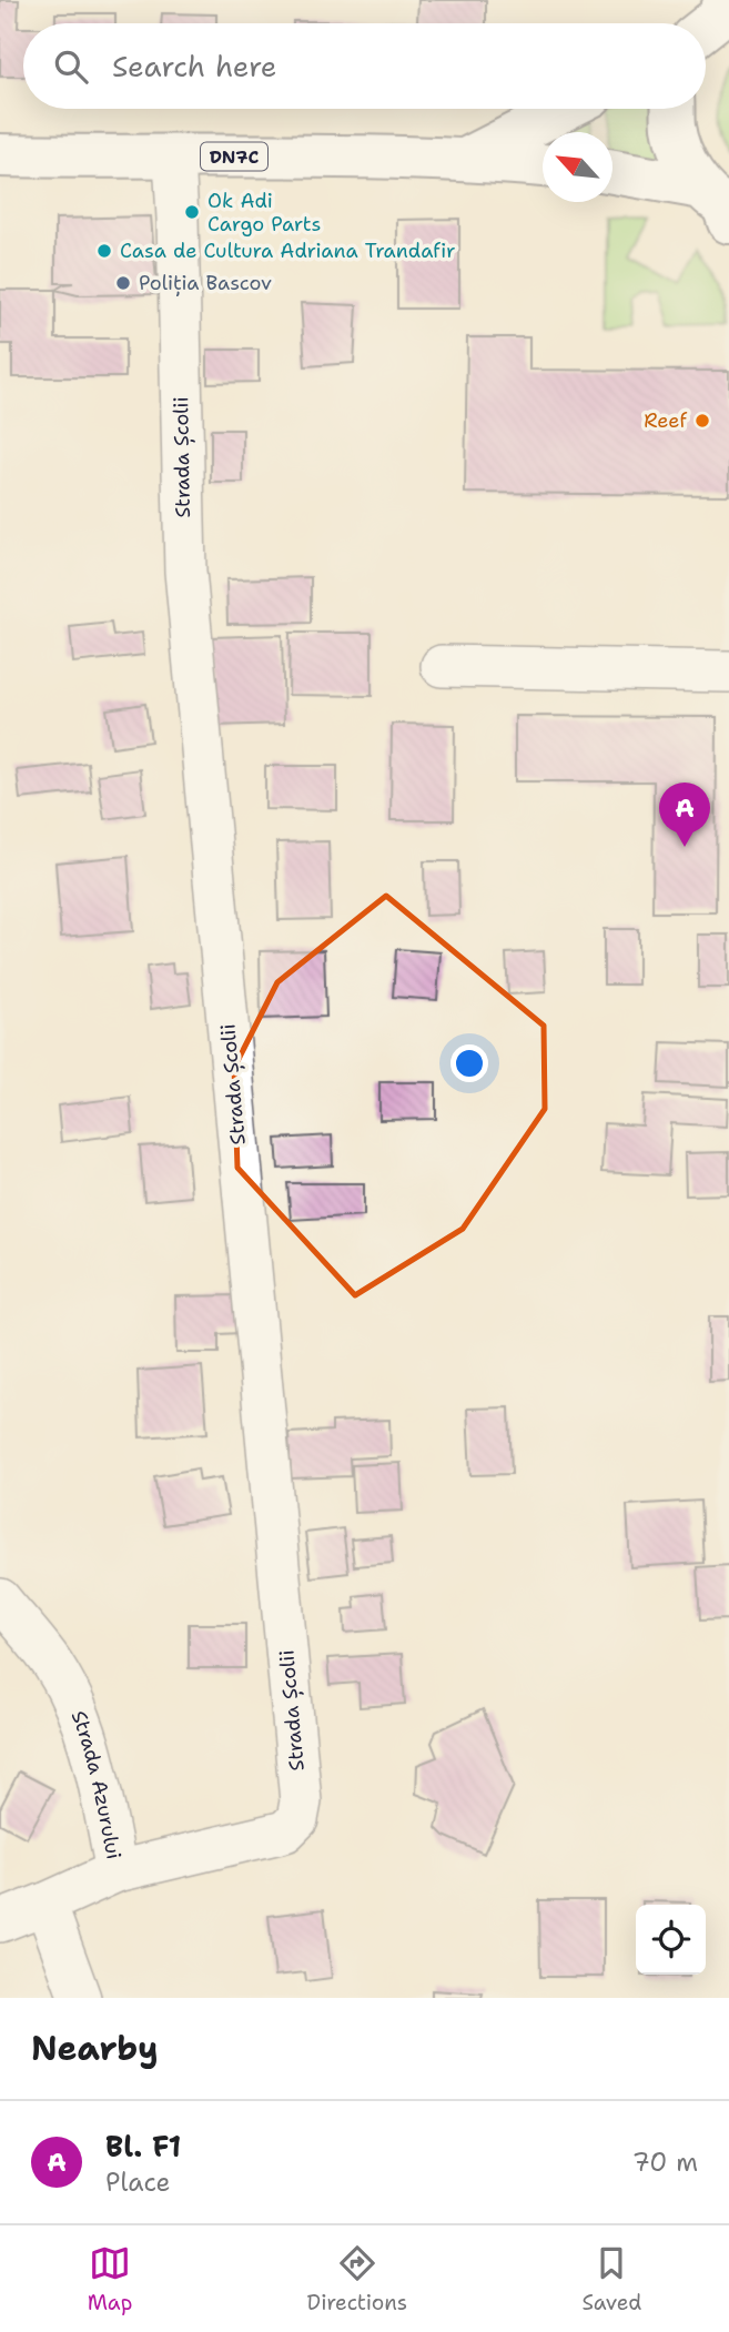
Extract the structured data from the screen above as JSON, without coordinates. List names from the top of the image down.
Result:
{
  "streets": {
    "main road": ["DN7C"],
    "street": ["Strada Școlii", "Strada Azurului"]
  },
  "crossings": [
    ["DN7C", "Strada Școlii"],
    ["Strada Școlii", "Strada Azurului"]
  ],
  "places": [
    "Ok Adi Cargo Parts",
    "Casa de Cultura Adriana Trandafir",
    "Poliția Bascov",
    "Reef"
  ],
  "north": "top left",
  "page": {
    "search": "Search here",
    "pins": "A",
    "heading": "Nearby",
    "list": [
      {
        "mark": "A",
        "name": "Bl. F1",
        "note": "Place",
        "value": "70 m"
      }
    ],
    "nav": ["Map", "Directions", "Saved"]
  }
}
